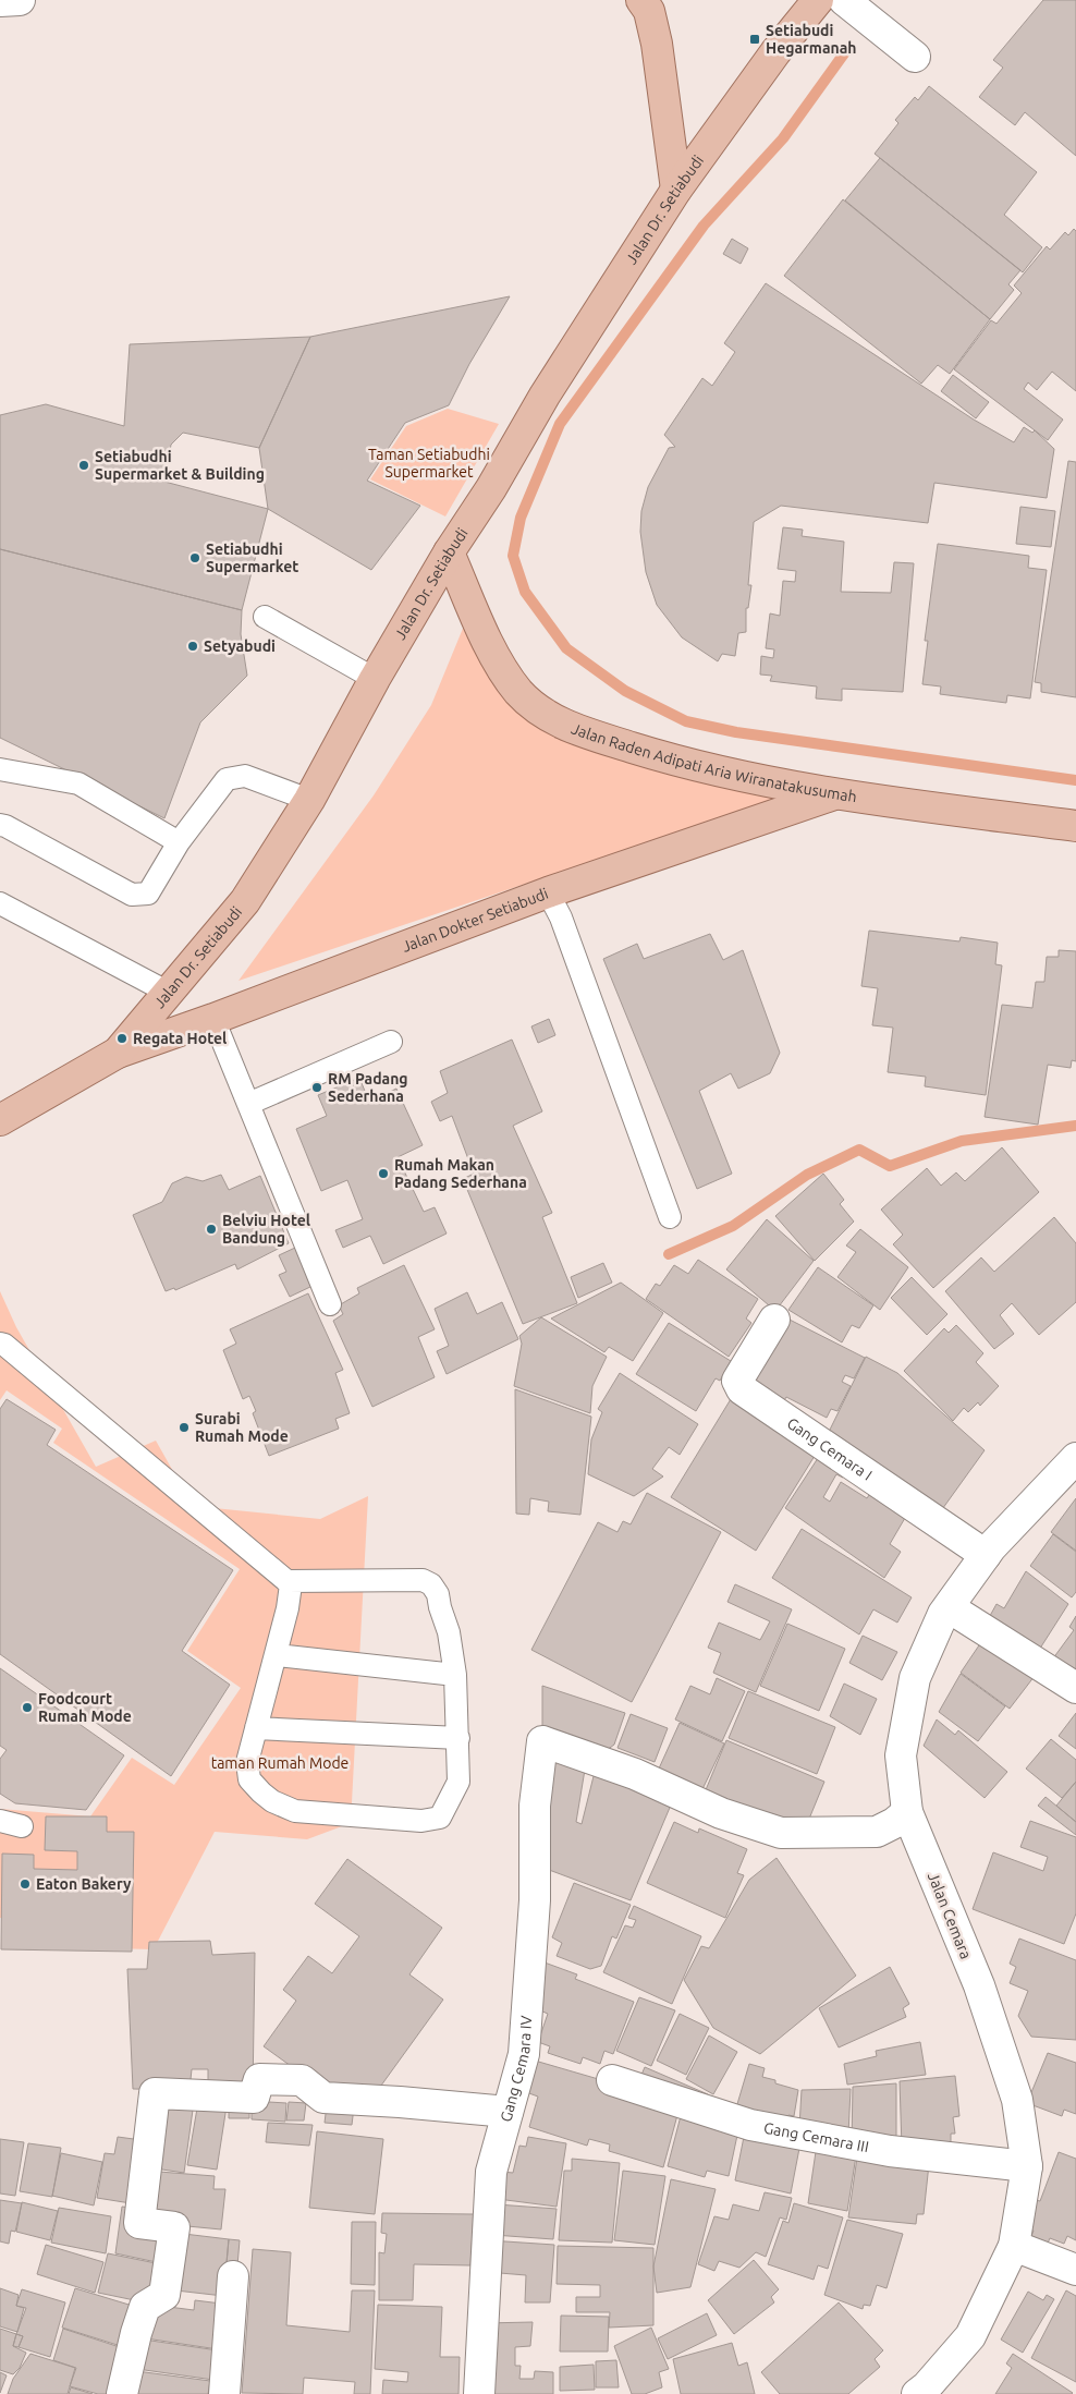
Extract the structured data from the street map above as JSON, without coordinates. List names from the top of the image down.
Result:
{
  "streets": {
    "main road": ["Jalan Dr. Setiabudi", "Jalan Raden Adipati Aria Wiranatakusumah", "Jalan Dokter Setiabudi"],
    "street": [
      "Gang Cemara I",
      "Jalan Cemara",
      "Gang Cemara IV",
      "Gang Cemara III"
    ]
  },
  "crossings": [
    ["Jalan Dr. Setiabudi", "Jalan Raden Adipati Aria Wiranatakusumah"],
    ["Jalan Dr. Setiabudi", "Jalan Dokter Setiabudi"],
    ["Jalan Raden Adipati Aria Wiranatakusumah", "Jalan Dokter Setiabudi"],
    ["Gang Cemara I", "Jalan Cemara"],
    ["Jalan Cemara", "Gang Cemara IV"],
    ["Jalan Cemara", "Gang Cemara III"]
  ],
  "parks": ["Taman Setiabudhi Supermarket", "taman Rumah Mode"],
  "places": {
    "transit": ["Setiabudi Hegarmanah"],
    "other": [
      "Setiabudhi Supermarket & Building",
      "Setiabudhi Supermarket",
      "Setyabudi",
      "Regata Hotel",
      "RM Padang Sederhana",
      "Rumah Makan Padang Sederhana",
      "Belviu Hotel Bandung",
      "Surabi Rumah Mode",
      "Foodcourt Rumah Mode",
      "Eaton Bakery"
    ]
  }
}
